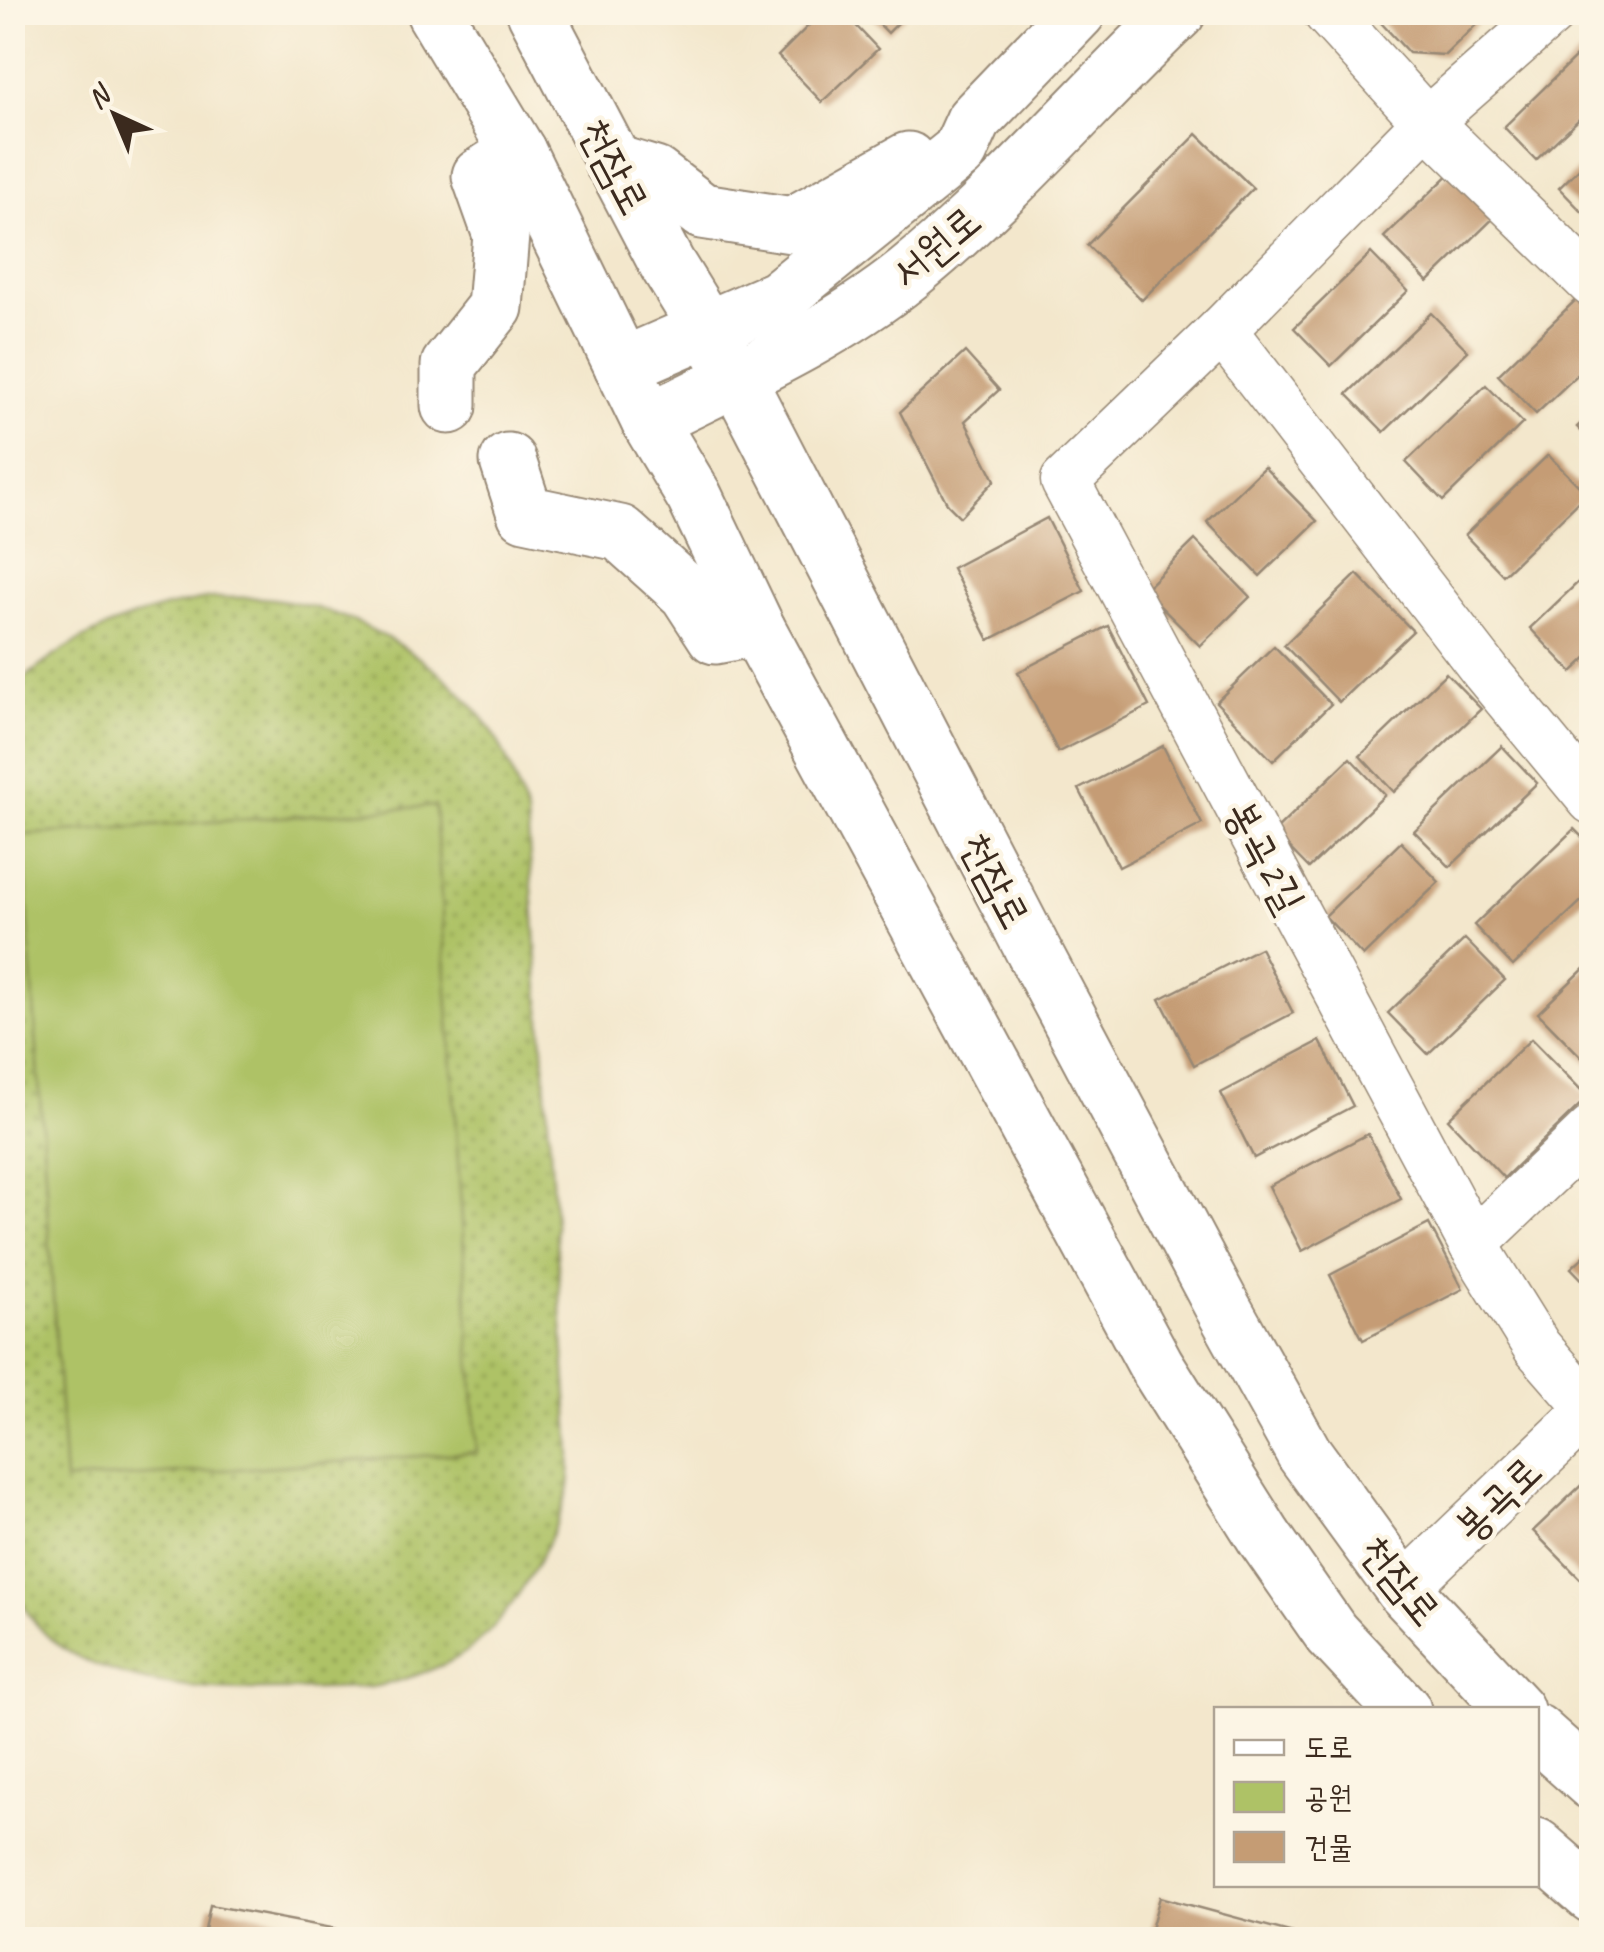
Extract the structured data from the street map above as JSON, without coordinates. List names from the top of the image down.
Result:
{
  "streets": {
    "street": [
      "천잠로",
      "서원로",
      "봉곡2길",
      "봉곡로"
    ]
  },
  "crossings": [
    ["천잠로", "서원로"],
    ["천잠로", "봉곡로"],
    ["봉곡2길", "봉곡로"]
  ],
  "legend": ["도로", "공원", "건물"],
  "north": "top left"
}
